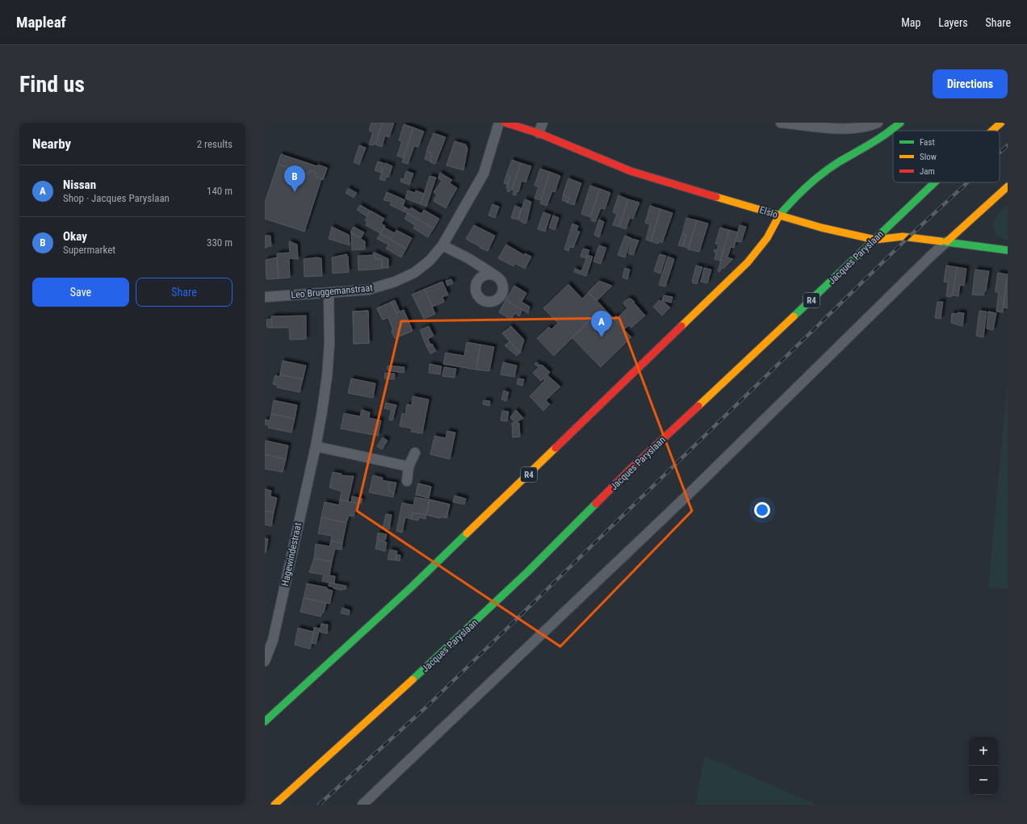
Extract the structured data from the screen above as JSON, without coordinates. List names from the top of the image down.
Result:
{
  "streets": {
    "main road": ["Elslo", "Jacques Paryslaan", "R4"],
    "street": ["Leo Bruggemanstraat", "Hagewindestraat"]
  },
  "crossings": [
    ["Elslo", "Jacques Paryslaan"],
    ["Elslo", "R4"],
    ["Leo Bruggemanstraat", "Hagewindestraat"]
  ],
  "legend": ["Fast", "Slow", "Jam"],
  "page": {
    "header": "Mapleaf",
    "nav": ["Map", "Layers", "Share"],
    "buttons": [
      "Directions",
      ["Save", "Share"]
    ],
    "title": "Find us",
    "heading": ["Nearby", "2 results"],
    "list": [
      {
        "mark": "A",
        "name": "Nissan",
        "note": "Shop · Jacques Paryslaan",
        "value": "140 m"
      },
      {
        "mark": "B",
        "name": "Okay",
        "note": "Supermarket",
        "value": "330 m"
      }
    ],
    "pins": ["B", "A"],
    "map_buttons": ["+", "−"]
  }
}
